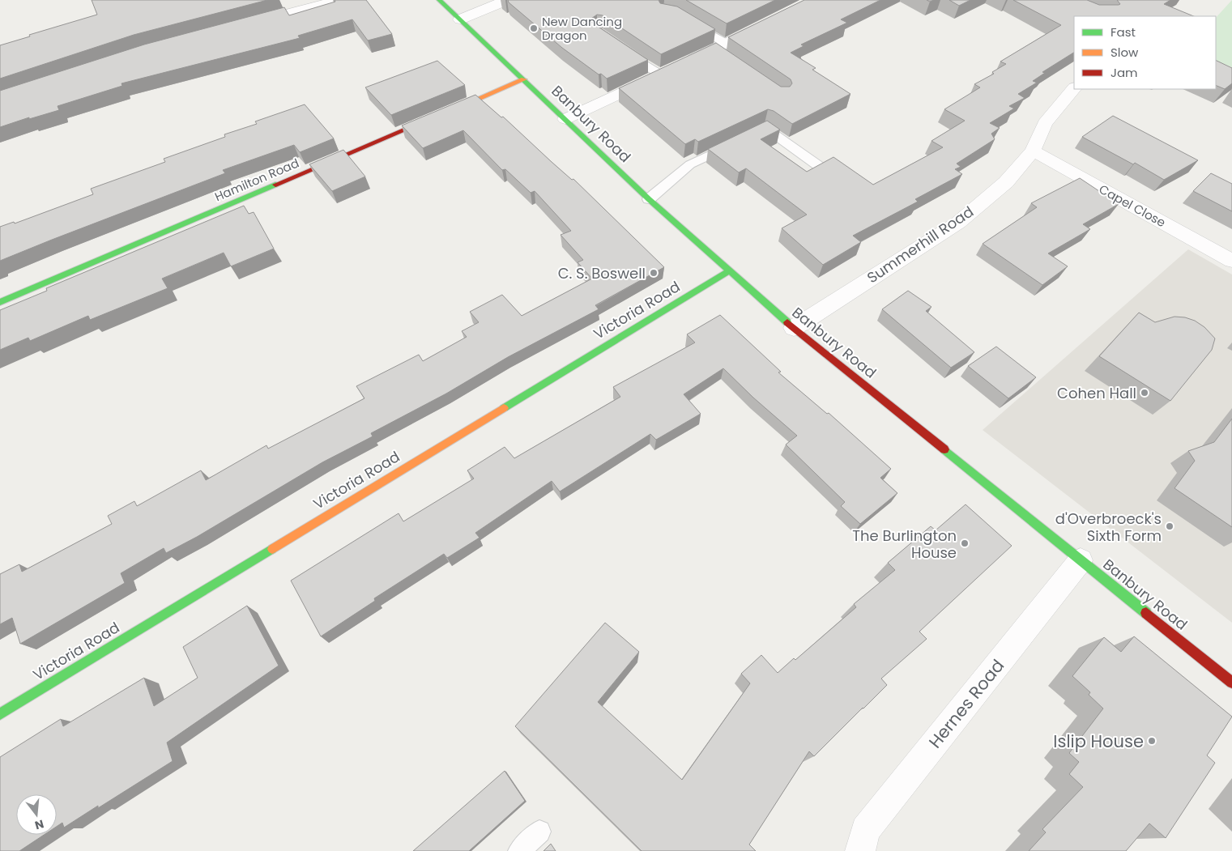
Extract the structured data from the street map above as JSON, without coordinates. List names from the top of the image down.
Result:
{
  "streets": {
    "street": [
      "Banbury Road",
      "Hamilton Road",
      "Capel Close",
      "Summerhill Road",
      "Victoria Road",
      "Hernes Road"
    ]
  },
  "crossings": [
    ["Banbury Road", "Hamilton Road"],
    ["Banbury Road", "Summerhill Road"],
    ["Banbury Road", "Victoria Road"],
    ["Banbury Road", "Hernes Road"],
    ["Capel Close", "Summerhill Road"]
  ],
  "places": [
    "New Dancing Dragon",
    "C. S. Boswell",
    "Cohen Hall",
    "d'Overbroeck's Sixth Form",
    "The Burlington House",
    "Islip House"
  ],
  "legend": ["Fast", "Slow", "Jam"],
  "north": "bottom"
}
